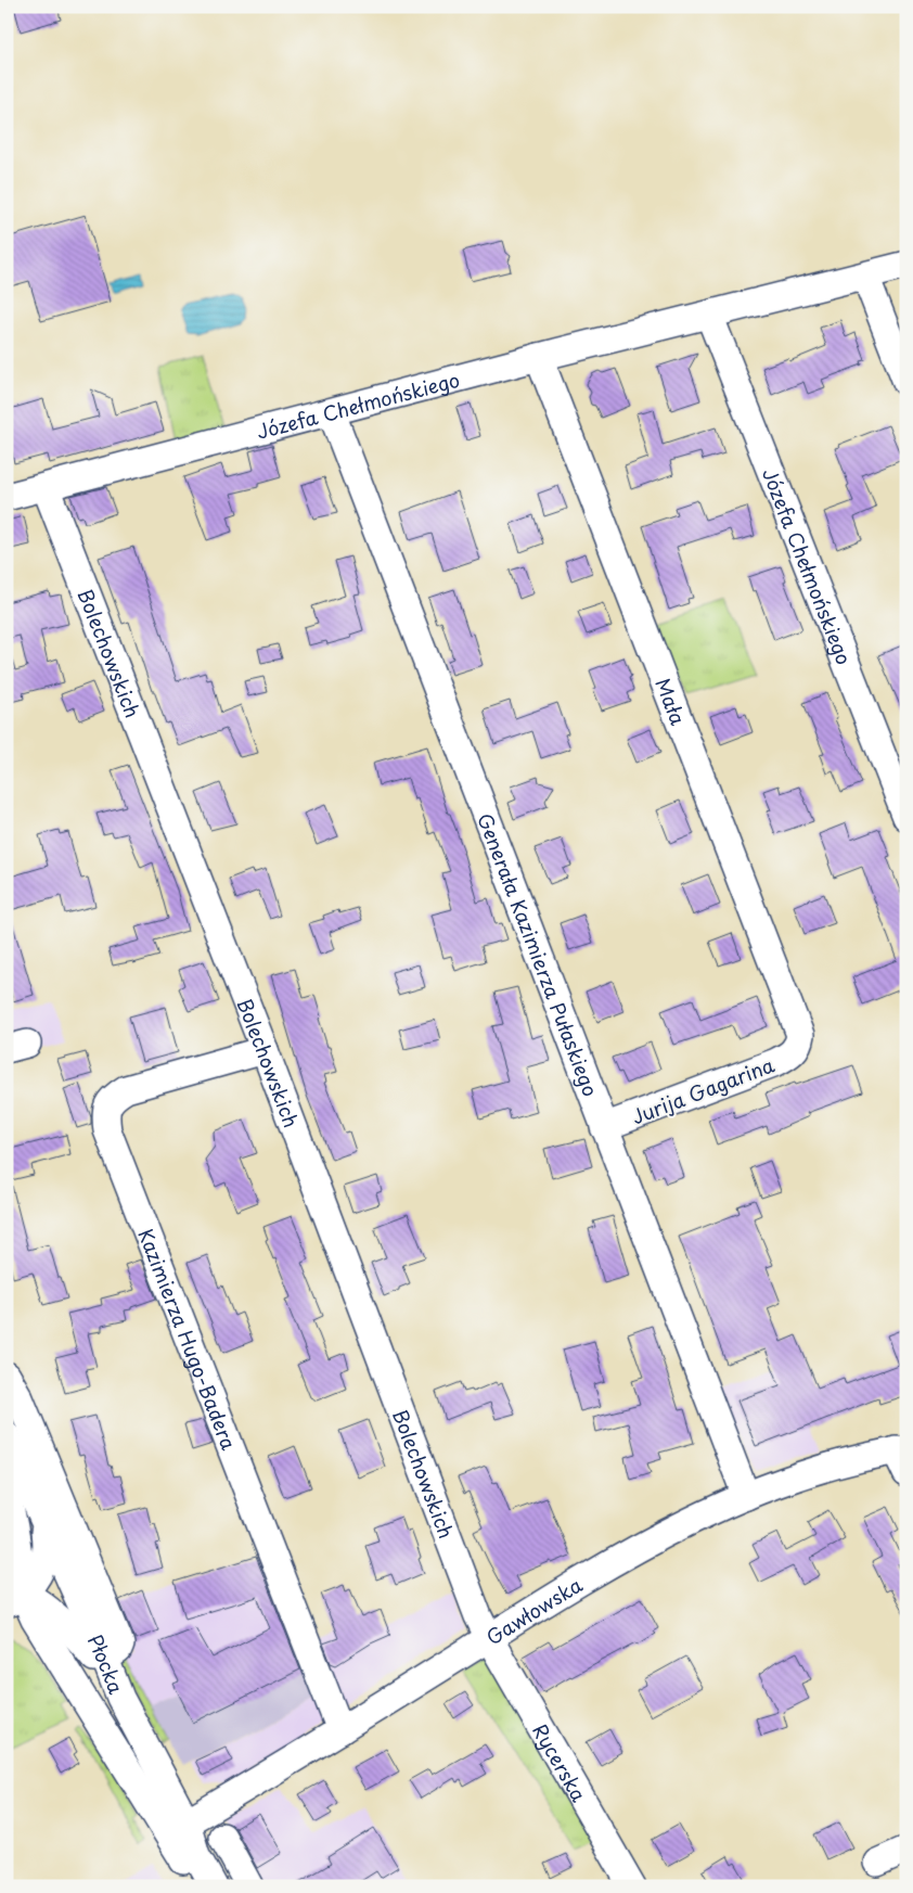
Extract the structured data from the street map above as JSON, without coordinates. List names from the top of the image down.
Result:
{
  "streets": {
    "street": [
      "Józefa Chełmońskiego",
      "Bolechowskich",
      "Mała",
      "Generała Kazimierza Pułaskiego",
      "Jurija Gagarina",
      "Kazimierza Hugo-Badera",
      "Gawłowska",
      "Płocka",
      "Rycerska"
    ]
  },
  "crossings": [
    ["Józefa Chełmońskiego", "Bolechowskich"],
    ["Józefa Chełmońskiego", "Mała"],
    ["Józefa Chełmońskiego", "Generała Kazimierza Pułaskiego"],
    ["Bolechowskich", "Kazimierza Hugo-Badera"],
    ["Bolechowskich", "Gawłowska"],
    ["Bolechowskich", "Rycerska"],
    ["Mała", "Jurija Gagarina"],
    ["Generała Kazimierza Pułaskiego", "Jurija Gagarina"],
    ["Generała Kazimierza Pułaskiego", "Gawłowska"],
    ["Kazimierza Hugo-Badera", "Gawłowska"],
    ["Gawłowska", "Płocka"],
    ["Gawłowska", "Rycerska"]
  ]
}
